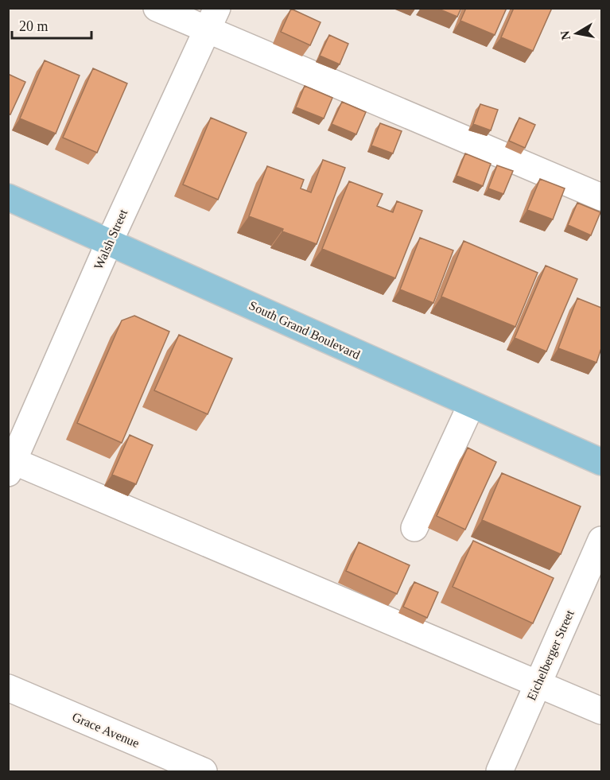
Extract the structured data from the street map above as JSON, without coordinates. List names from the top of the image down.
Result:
{
  "streets": {
    "main road": ["South Grand Boulevard"],
    "street": ["Walsh Street", "Eichelberger Street", "Grace Avenue"]
  },
  "crossings": [
    ["Walsh Street", "South Grand Boulevard"]
  ],
  "scale_bar": "20 m",
  "north": "left"
}
